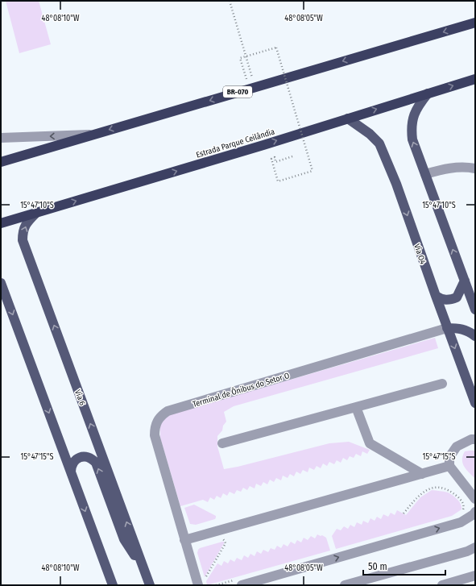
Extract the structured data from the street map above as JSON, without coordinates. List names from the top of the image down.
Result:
{
  "streets": {
    "highway": ["BR-070", "Estrada Parque Ceilândia"],
    "main road": ["Via O4", "Via 6"],
    "street": ["Terminal de Ônibus do Setor O"]
  },
  "crossings": [
    ["Estrada Parque Ceilândia", "Via O4"],
    ["Estrada Parque Ceilândia", "Via 6"],
    ["Via O4", "Terminal de Ônibus do Setor O"]
  ],
  "scale_bar": "50 m",
  "coordinates": [
    "48°08'10\"W",
    "48°08'05\"W",
    "15°47'10\"S",
    "15°47'15\"S"
  ]
}
